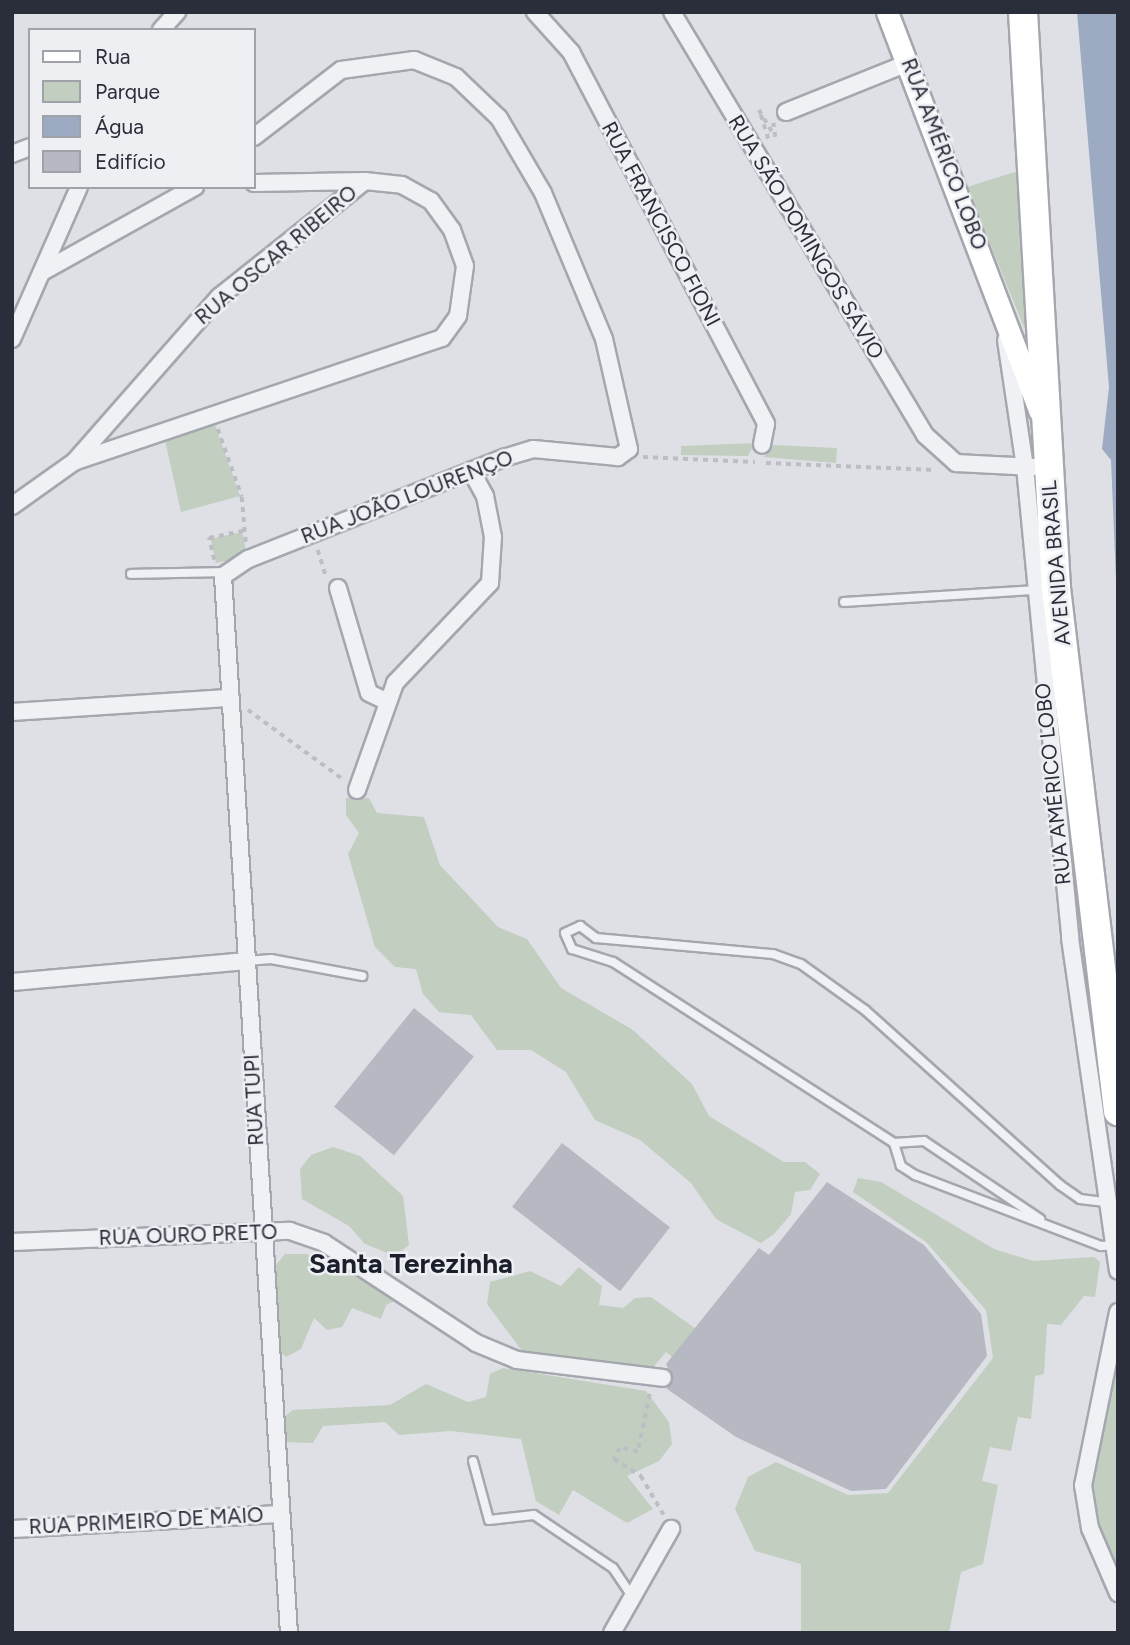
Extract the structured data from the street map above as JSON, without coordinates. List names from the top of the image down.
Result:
{
  "streets": {
    "highway": ["AVENIDA BRASIL"],
    "main road": ["RUA AMÉRICO LOBO"],
    "street": [
      "RUA FRANCISCO FIONI",
      "RUA SÃO DOMINGOS SÁVIO",
      "RUA OSCAR RIBEIRO",
      "RUA JOÃO LOURENÇO",
      "RUA TUPI",
      "RUA OURO PRETO",
      "RUA PRIMEIRO DE MAIO"
    ]
  },
  "crossings": [
    ["RUA AMÉRICO LOBO", "AVENIDA BRASIL"],
    ["RUA JOÃO LOURENÇO", "RUA TUPI"],
    ["RUA TUPI", "RUA OURO PRETO"],
    ["RUA TUPI", "RUA PRIMEIRO DE MAIO"]
  ],
  "districts": ["Santa Terezinha"],
  "legend": [
    "Rua",
    "Parque",
    "Água",
    "Edifício"
  ]
}
